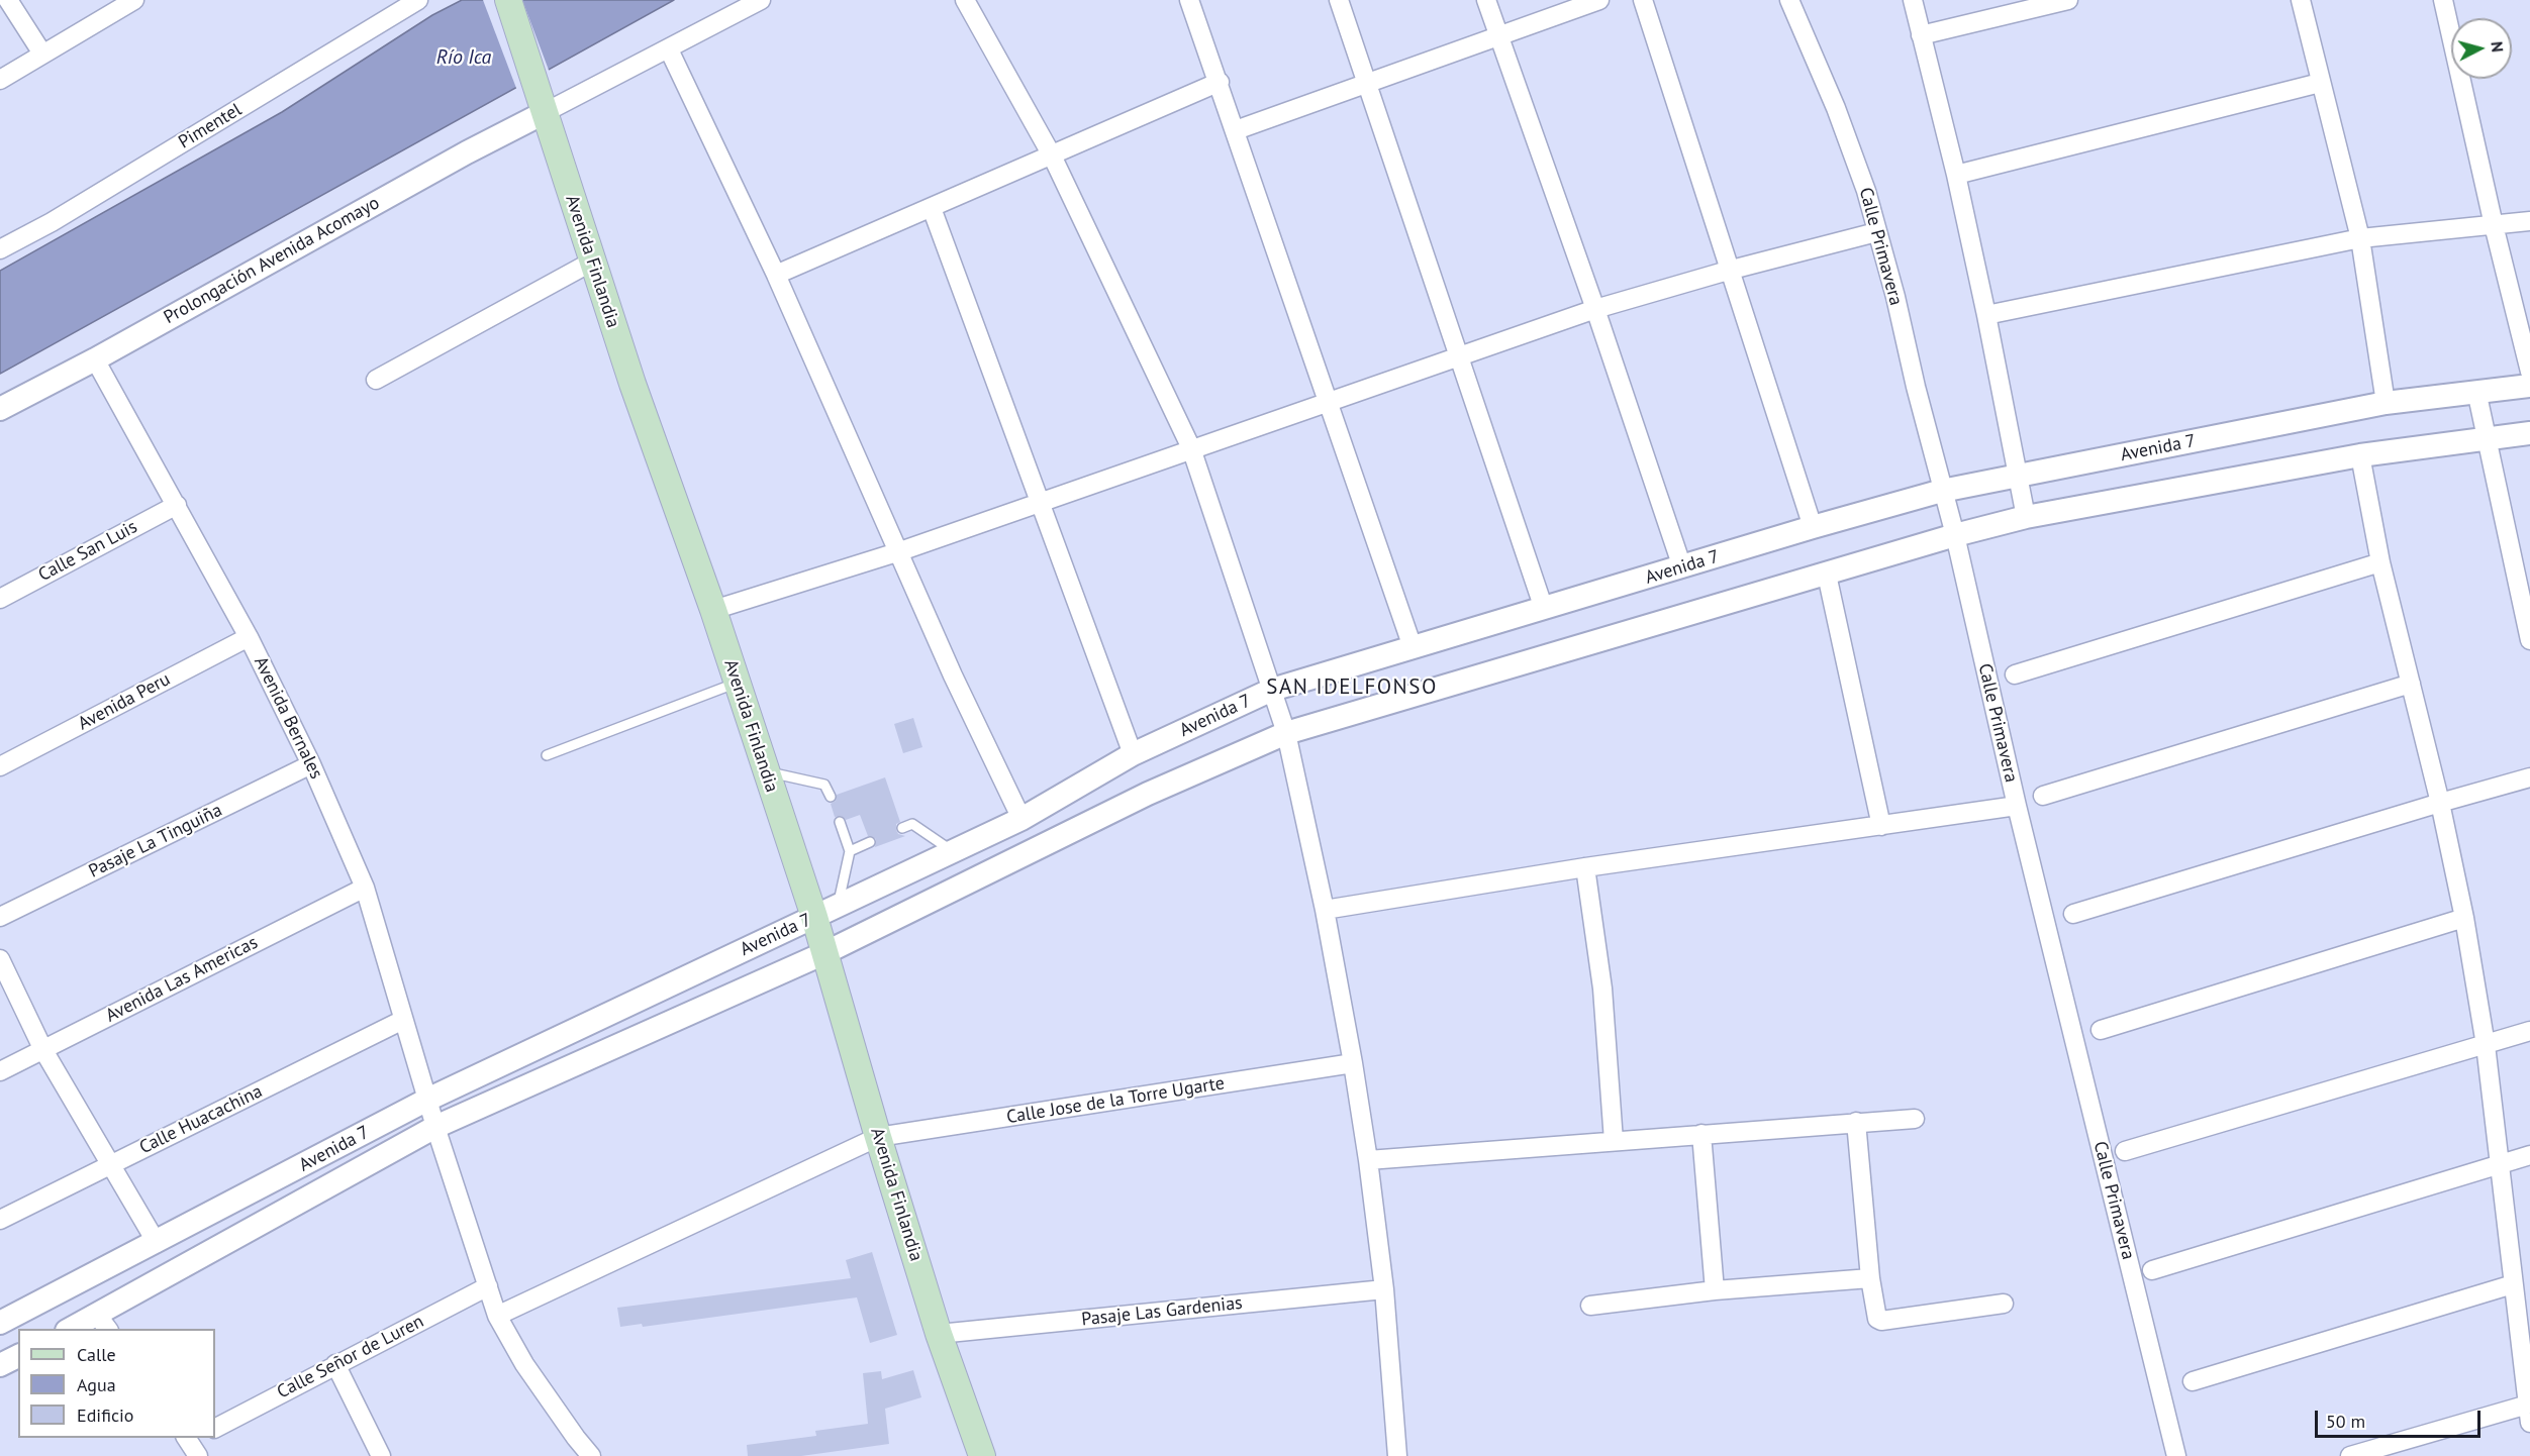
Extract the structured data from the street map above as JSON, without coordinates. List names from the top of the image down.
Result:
{
  "streets": {
    "main road": ["Avenida Finlandia"],
    "street": [
      "Pimentel",
      "Calle Primavera",
      "Prolongación Avenida Acomayo",
      "Avenida 7",
      "Calle San Luis",
      "Avenida Peru",
      "Avenida Bernales",
      "Pasaje La Tinguiña",
      "Avenida Las Americas",
      "Calle Jose de la Torre Ugarte",
      "Calle Huacachina",
      "Pasaje Las Gardenias",
      "Calle Señor de Luren"
    ]
  },
  "crossings": [
    ["Calle Primavera", "Avenida 7"],
    ["Prolongación Avenida Acomayo", "Avenida Finlandia"],
    ["Prolongación Avenida Acomayo", "Avenida Bernales"],
    ["Avenida Finlandia", "Avenida 7"],
    ["Avenida Finlandia", "Calle Jose de la Torre Ugarte"],
    ["Avenida Finlandia", "Pasaje Las Gardenias"],
    ["Avenida 7", "Avenida Bernales"],
    ["Calle San Luis", "Avenida Bernales"],
    ["Avenida Peru", "Avenida Bernales"],
    ["Avenida Bernales", "Pasaje La Tinguiña"],
    ["Avenida Bernales", "Avenida Las Americas"],
    ["Avenida Bernales", "Calle Jose de la Torre Ugarte"],
    ["Avenida Bernales", "Calle Huacachina"],
    ["Avenida Bernales", "Calle Señor de Luren"]
  ],
  "districts": ["SAN IDELFONSO"],
  "water": ["Río Ica"],
  "legend": ["Calle", "Agua", "Edificio"],
  "scale_bar": "50 m",
  "north": "right"
}
